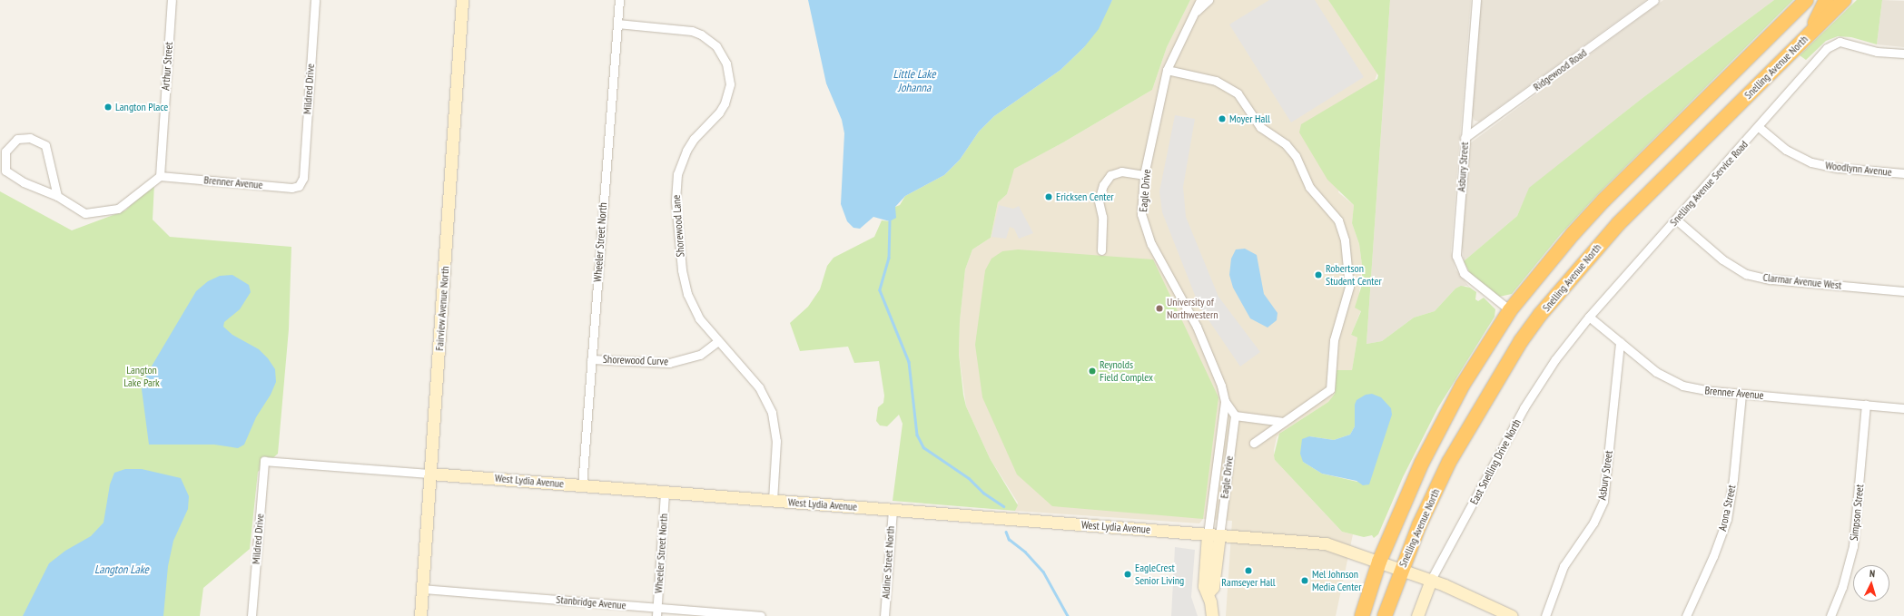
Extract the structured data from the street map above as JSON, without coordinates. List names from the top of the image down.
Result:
{
  "streets": {
    "highway": ["Snelling Avenue North"],
    "street": [
      "Arthur Street",
      "Ridgewood Road",
      "Mildred Drive",
      "Asbury Street",
      "Woodlynn Avenue",
      "Brenner Avenue",
      "Snelling Avenue Service Road",
      "Eagle Drive",
      "Shorewood Lane",
      "Wheeler Street North",
      "Clarmar Avenue West",
      "Fairview Avenue North",
      "Shorewood Curve",
      "East Snelling Drive North",
      "West Lydia Avenue",
      "Arona Street",
      "Simpson Street",
      "Aldine Street North",
      "Stanbridge Avenue"
    ]
  },
  "crossings": [
    ["Arthur Street", "Brenner Avenue"],
    ["Snelling Avenue North", "West Lydia Avenue"],
    ["Ridgewood Road", "Asbury Street"],
    ["Mildred Drive", "Brenner Avenue"],
    ["Mildred Drive", "West Lydia Avenue"],
    ["Asbury Street", "Brenner Avenue"],
    ["Woodlynn Avenue", "Snelling Avenue Service Road"],
    ["Brenner Avenue", "Snelling Avenue Service Road"],
    ["Brenner Avenue", "East Snelling Drive North"],
    ["Brenner Avenue", "Arona Street"],
    ["Brenner Avenue", "Simpson Street"],
    ["Snelling Avenue Service Road", "Clarmar Avenue West"],
    ["Snelling Avenue Service Road", "East Snelling Drive North"],
    ["Eagle Drive", "West Lydia Avenue"],
    ["Shorewood Lane", "Wheeler Street North"],
    ["Shorewood Lane", "Shorewood Curve"],
    ["Shorewood Lane", "West Lydia Avenue"],
    ["Wheeler Street North", "Shorewood Curve"],
    ["Wheeler Street North", "West Lydia Avenue"],
    ["Wheeler Street North", "Stanbridge Avenue"],
    ["Fairview Avenue North", "West Lydia Avenue"],
    ["Fairview Avenue North", "Stanbridge Avenue"],
    ["East Snelling Drive North", "West Lydia Avenue"],
    ["West Lydia Avenue", "Aldine Street North"]
  ],
  "water": ["Little Lake Johanna", "Langton Lake"],
  "parks": ["Langton Lake Park"],
  "places": [
    "Langton Place",
    "Moyer Hall",
    "Ericksen Center",
    "Robertson Student Center",
    "University of Northwestern",
    "Reynolds Field Complex",
    "Ramseyer Hall",
    "EagleCrest Senior Living",
    "Mel Johnson Media Center"
  ],
  "north": "top"
}
